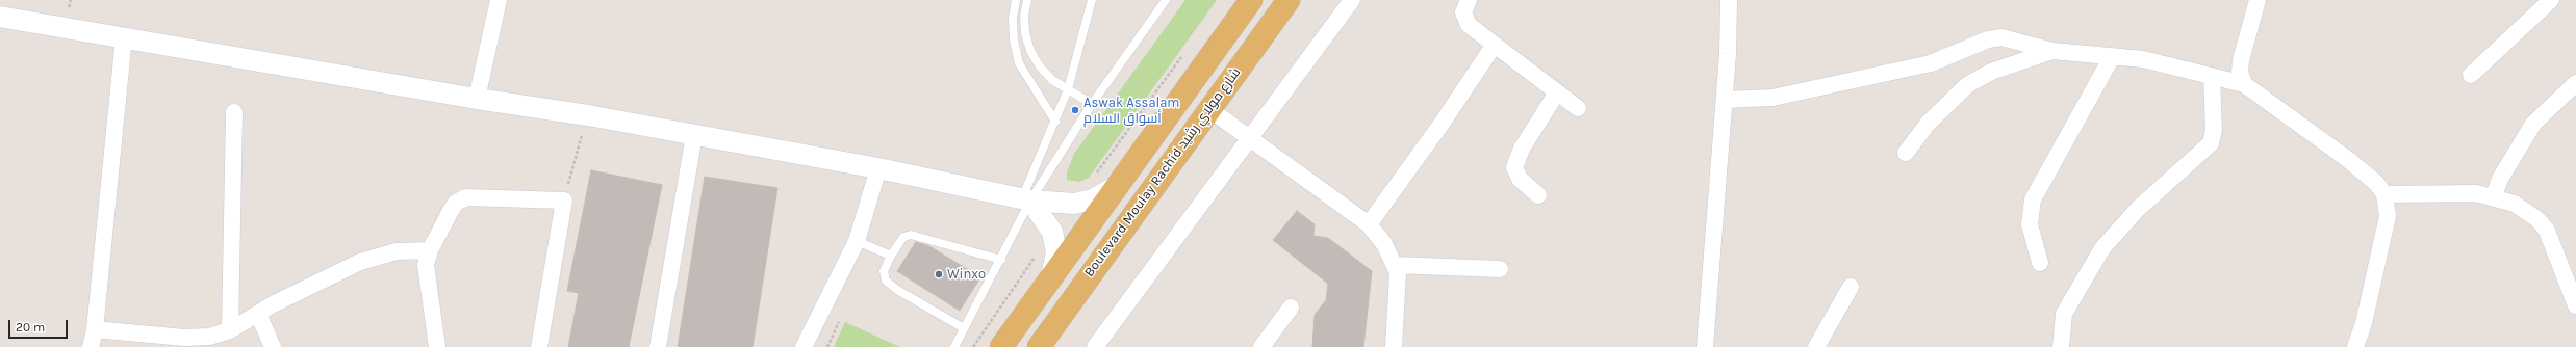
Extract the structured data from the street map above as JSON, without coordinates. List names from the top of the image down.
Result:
{
  "streets": {
    "main road": ["Boulevard Moulay Rachid شارع مولاي رشيد"]
  },
  "places": ["Aswak Assalam أسواق السلام", "Winxo"],
  "scale_bar": "20 m"
}
